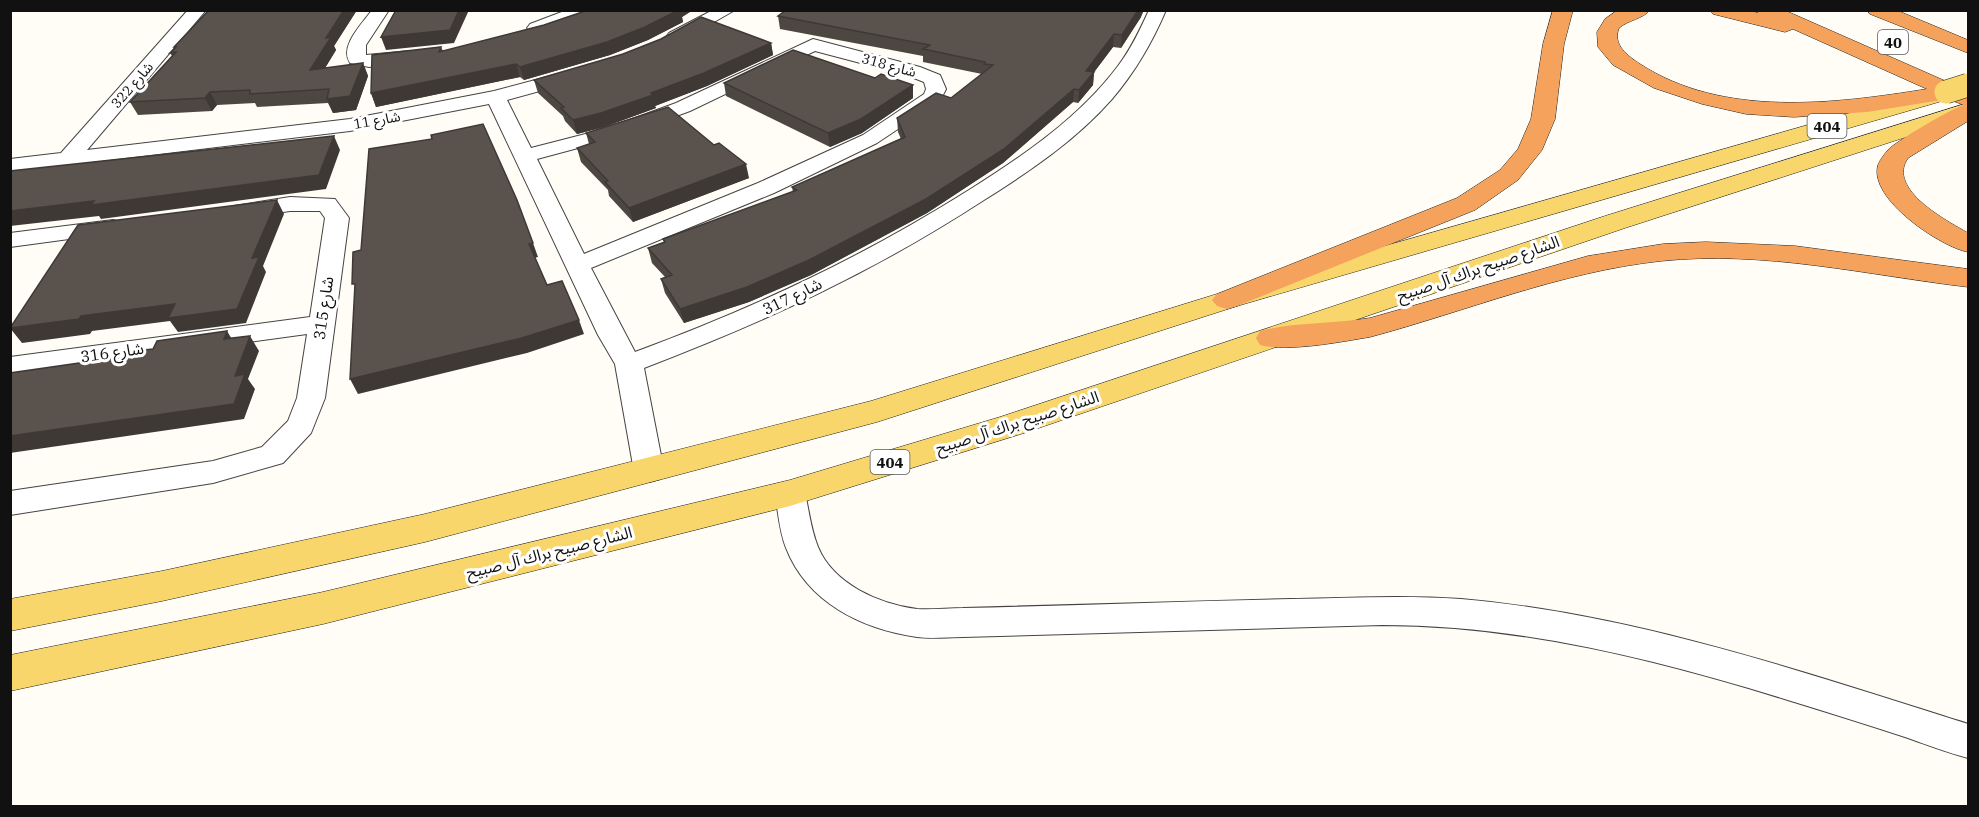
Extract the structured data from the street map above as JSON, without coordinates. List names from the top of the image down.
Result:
{
  "streets": {
    "highway": ["40"],
    "main road": ["404", "الشارع صبيح براك آل صبيح"],
    "street": [
      "شارع 318",
      "شارع 322",
      "شارع 11",
      "شارع 317",
      "شارع 315",
      "شارع 316"
    ]
  },
  "crossings": [
    ["شارع 322", "شارع 11"],
    ["404", "الشارع صبيح براك آل صبيح"],
    ["شارع 315", "شارع 316"]
  ]
}
